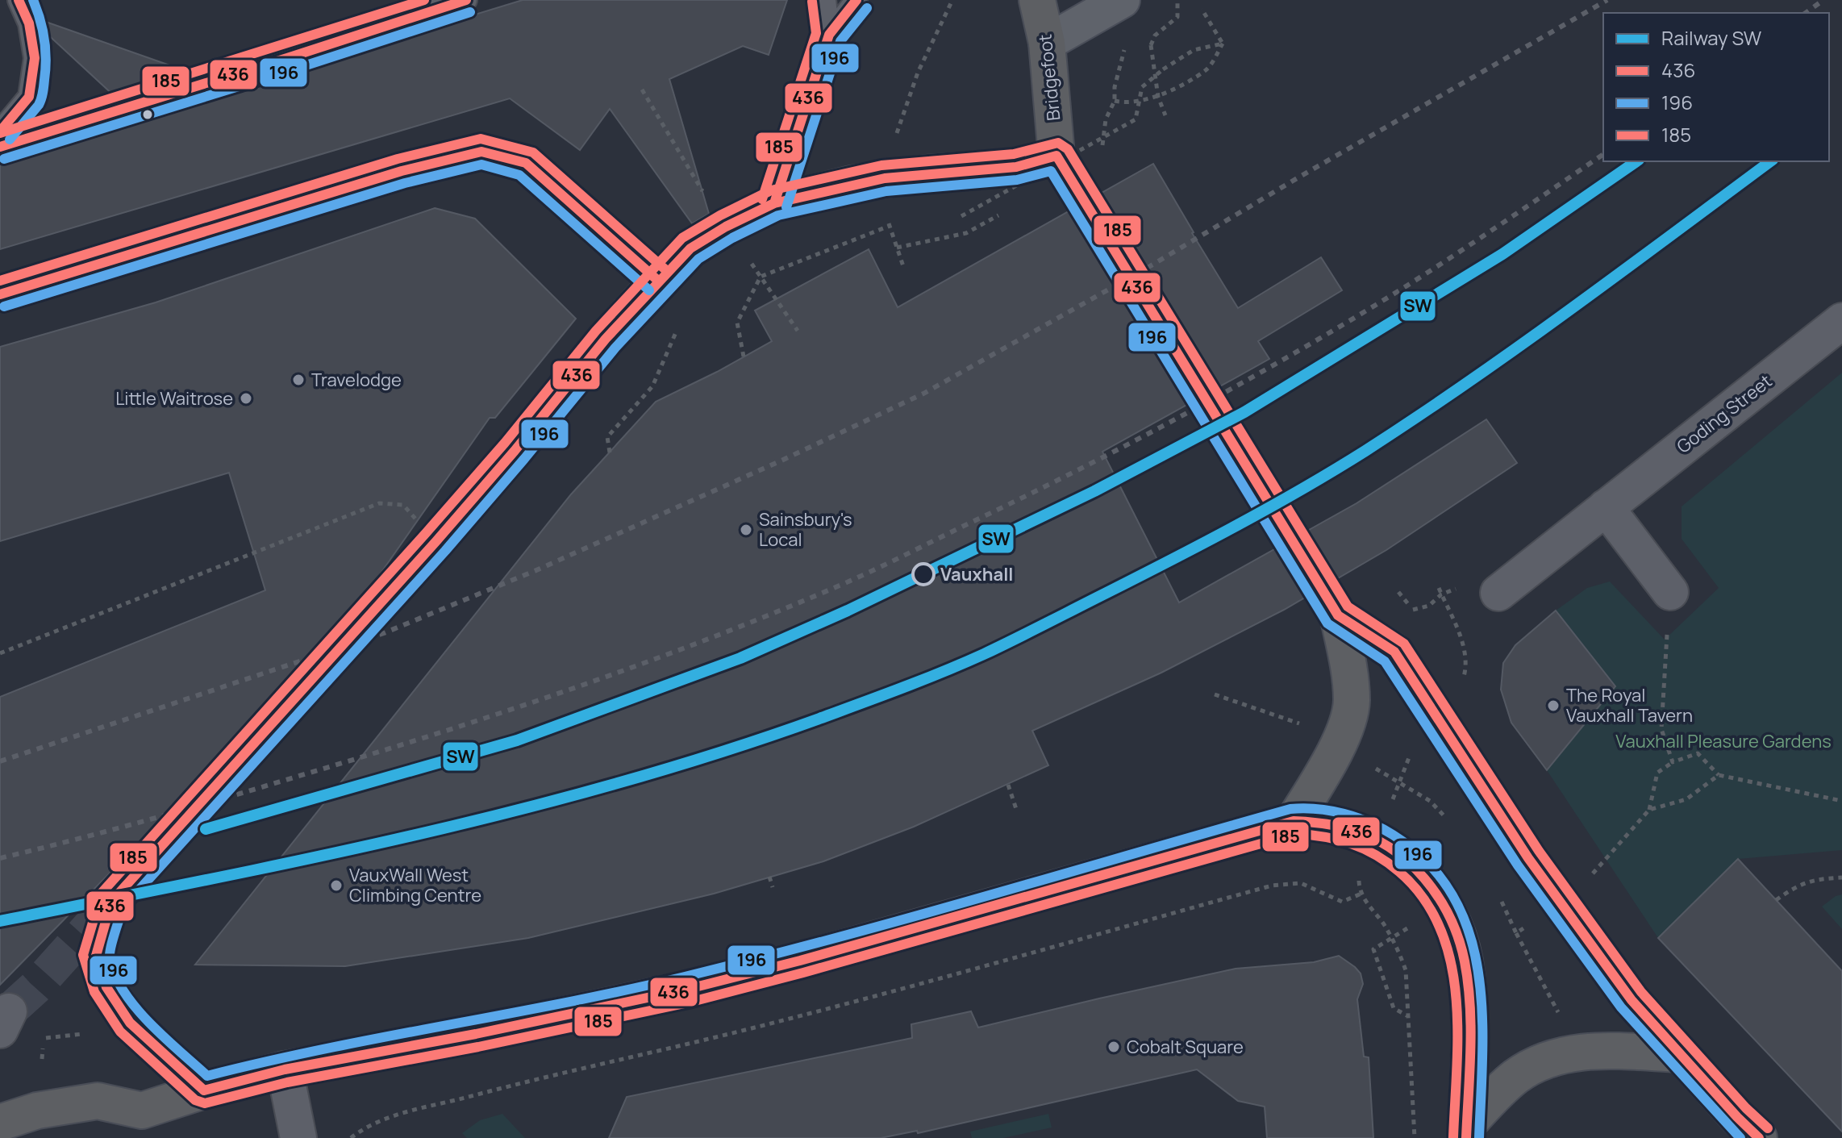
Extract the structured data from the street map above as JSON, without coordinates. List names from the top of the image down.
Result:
{
  "streets": {
    "highway": ["Bridgefoot"],
    "street": ["Goding Street"]
  },
  "parks": ["Vauxhall Pleasure Gardens"],
  "places": [
    "Travelodge",
    "Little Waitrose",
    "Sainsbury's Local",
    "Vauxhall",
    "The Royal Vauxhall Tavern",
    "VauxWall West Climbing Centre",
    "Cobalt Square"
  ],
  "lines": [
    "transit line 436",
    "transit line 196",
    "transit line 185",
    "rail line SW"
  ],
  "legend": [
    "Railway SW",
    "436",
    "196",
    "185"
  ]
}
